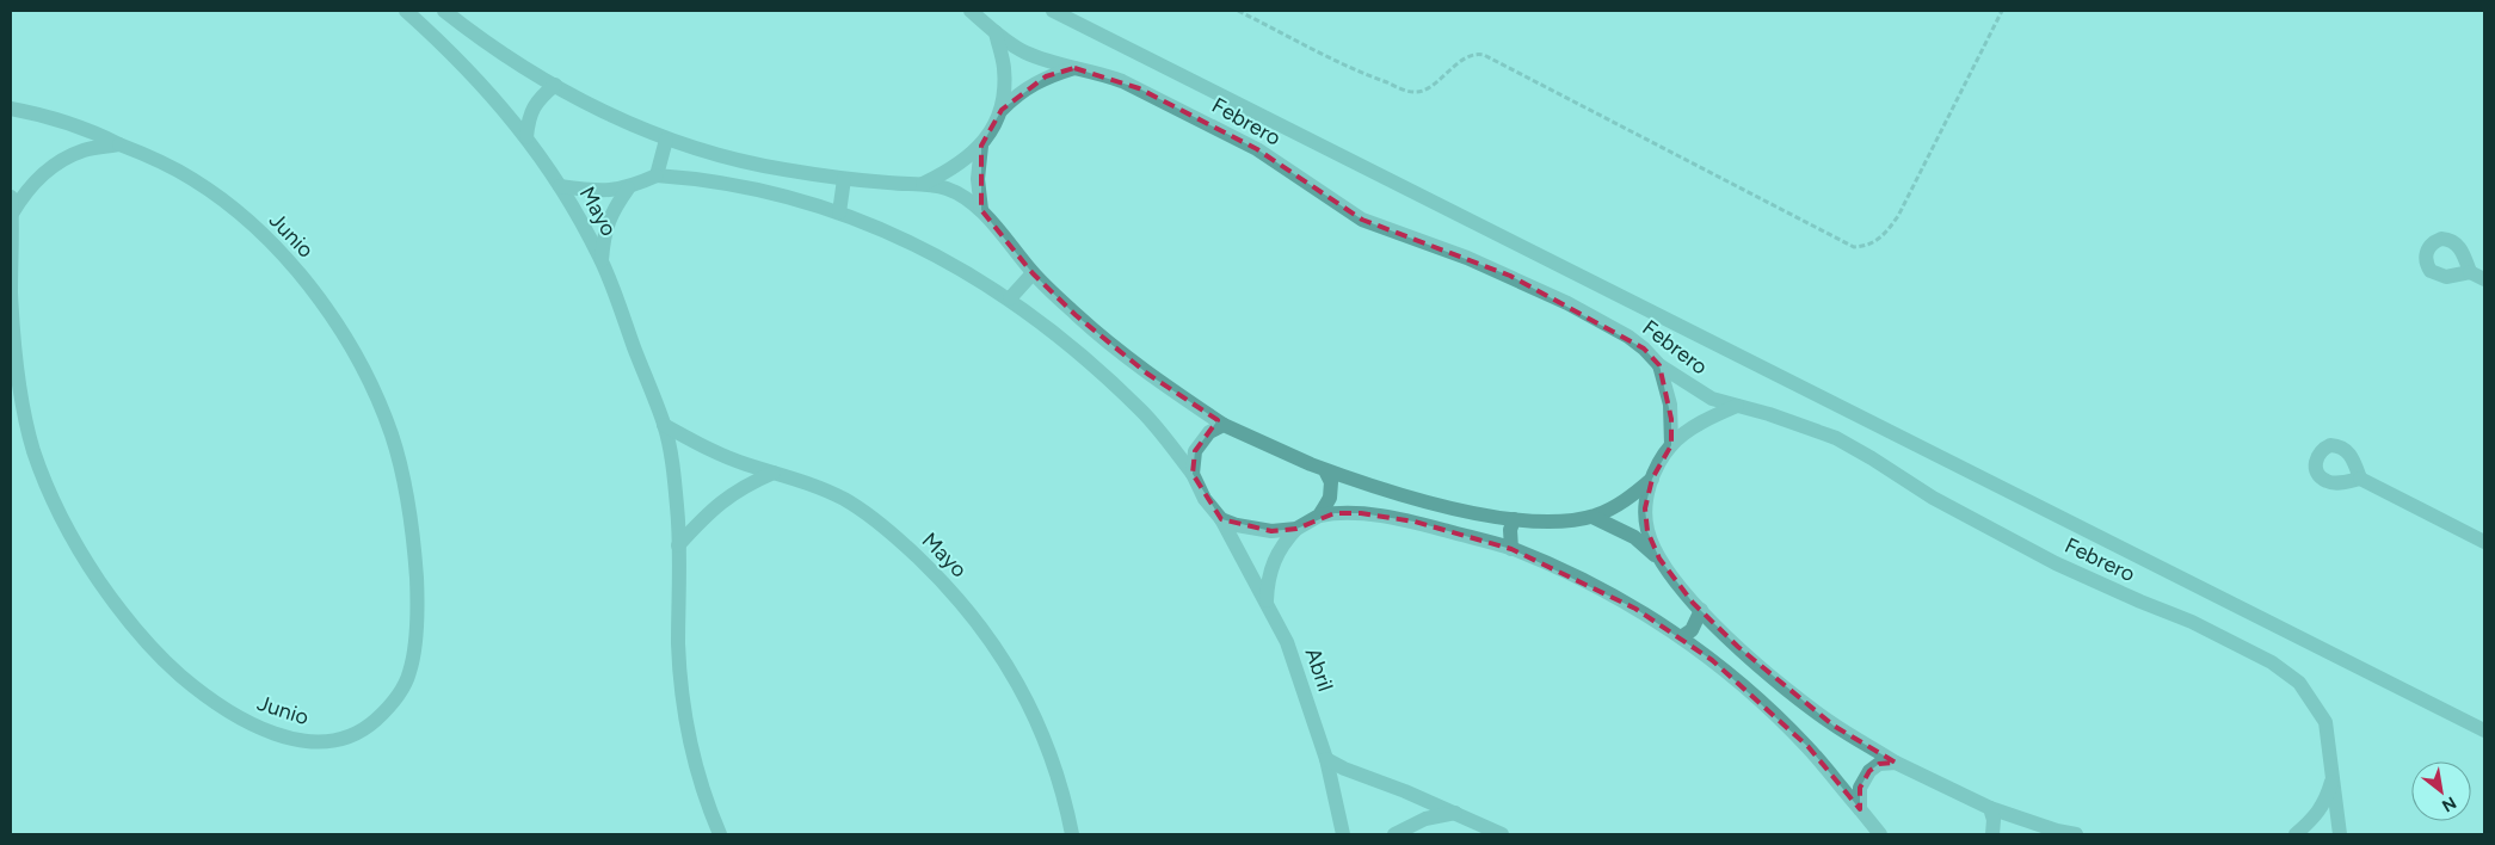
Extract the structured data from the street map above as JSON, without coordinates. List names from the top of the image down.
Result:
{
  "streets": {
    "street": [
      "Febrero",
      "Mayo",
      "Junio",
      "Abril"
    ]
  },
  "north": "bottom right"
}
